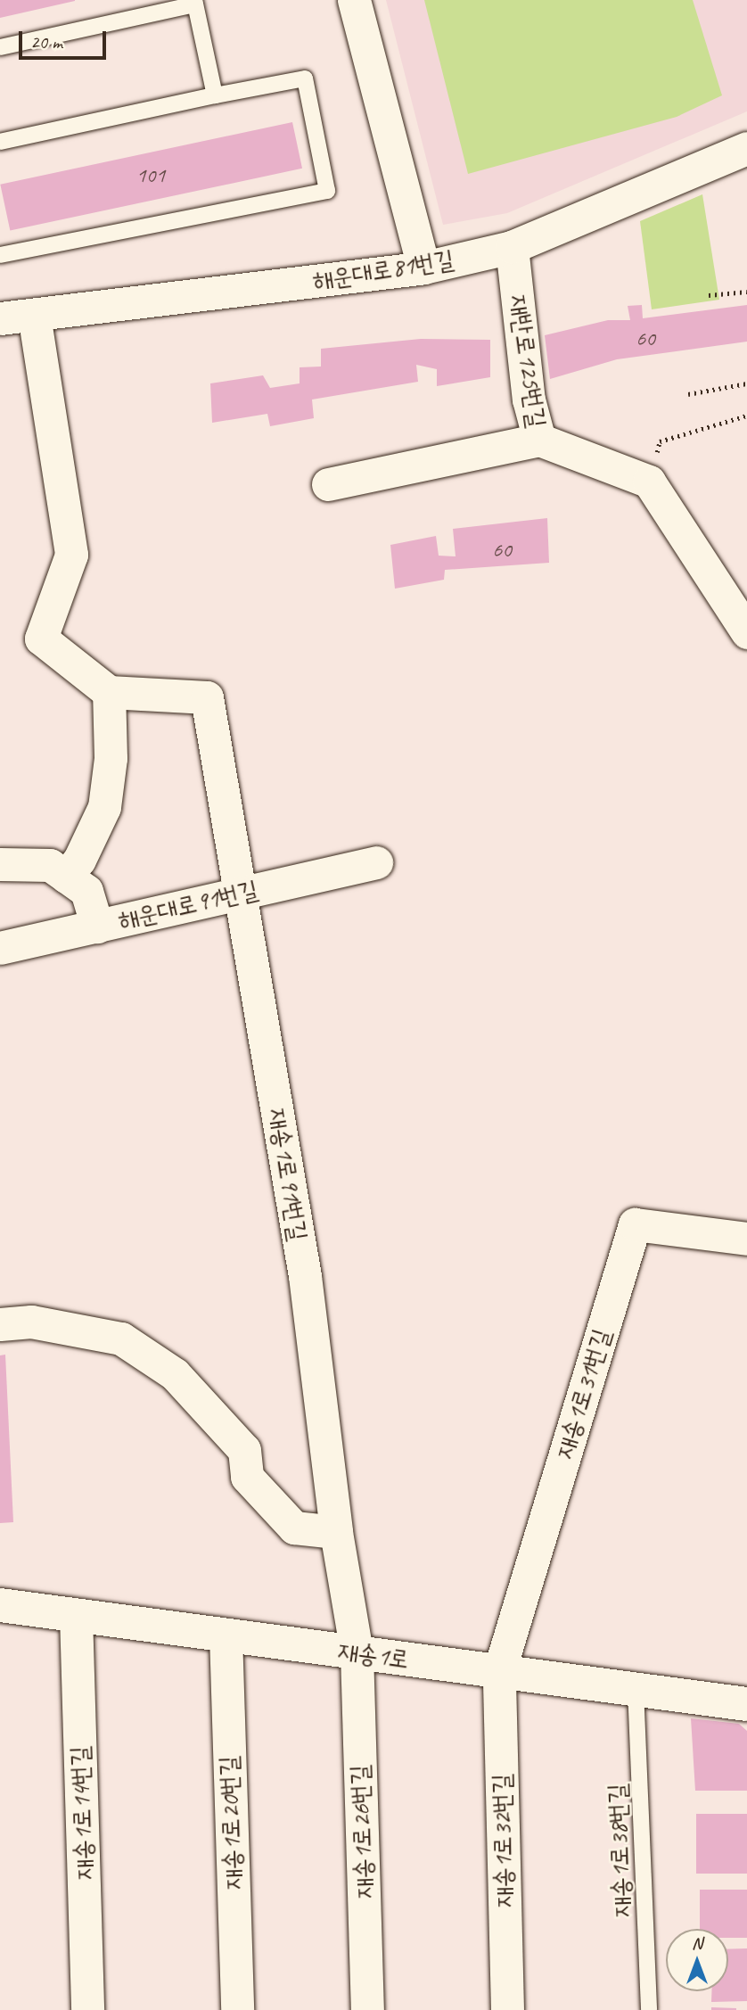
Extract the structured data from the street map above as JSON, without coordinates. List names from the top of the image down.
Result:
{
  "streets": {
    "main road": ["재송1로"],
    "street": [
      "해운대로81번길",
      "재반로125번길",
      "해운대로91번길",
      "재송1로91번길",
      "재송1로31번길",
      "재송1로14번길",
      "재송1로20번길",
      "재송1로26번길",
      "재송1로32번길"
    ],
    "lane": ["재송1로38번길"]
  },
  "crossings": [
    ["해운대로81번길", "재반로125번길"],
    ["해운대로91번길", "재송1로91번길"],
    ["재송1로91번길", "재송1로"],
    ["재송1로91번길", "재송1로26번길"],
    ["재송1로31번길", "재송1로"],
    ["재송1로31번길", "재송1로32번길"],
    ["재송1로", "재송1로14번길"],
    ["재송1로", "재송1로20번길"],
    ["재송1로", "재송1로26번길"],
    ["재송1로", "재송1로32번길"],
    ["재송1로", "재송1로38번길"]
  ],
  "house_numbers": ["101", "60", "60"],
  "scale_bar": "20 m",
  "north": "top"
}
